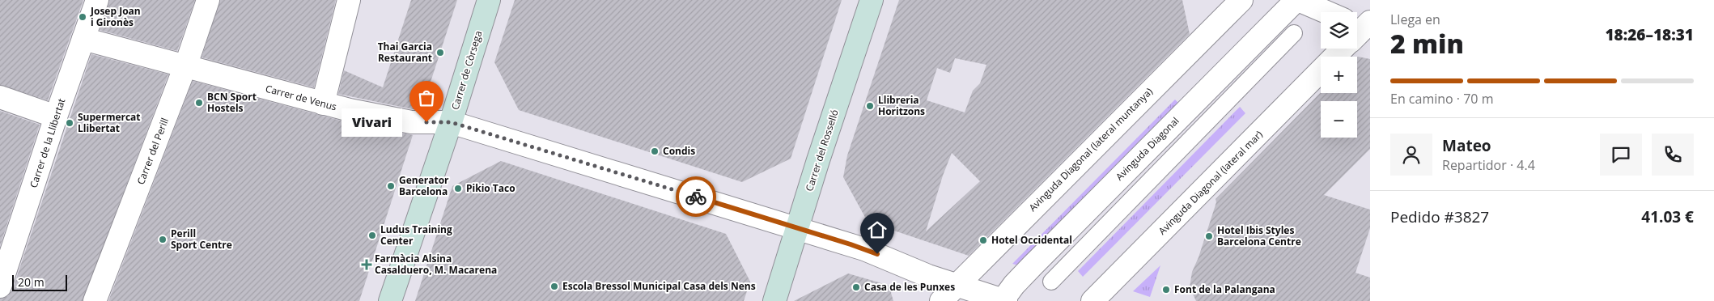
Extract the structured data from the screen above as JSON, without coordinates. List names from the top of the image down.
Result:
{
  "streets": {
    "main road": ["Carrer de Còrsega", "Carrer del Rosselló"],
    "street": [
      "Carrer de Venus",
      "Carrer de la Llibertat",
      "Avinguda Diagonal",
      "Avinguda Diagonal (lateral muntanya)",
      "Carrer del Perill",
      "Avinguda Diagonal (lateral mar)"
    ]
  },
  "crossings": [
    ["Carrer de Còrsega", "Carrer de Venus"],
    ["Carrer de Venus", "Carrer de la Llibertat"],
    ["Carrer de Venus", "Avinguda Diagonal"],
    ["Carrer de Venus", "Avinguda Diagonal (lateral muntanya)"],
    ["Carrer de Venus", "Carrer del Rosselló"],
    ["Carrer de Venus", "Carrer del Perill"]
  ],
  "places": {
    "other": [
      "Josep Joan i Gironès",
      "Thai Garcia Restaurant",
      "BCN Sport Hostels",
      "Llibreria Horitzons",
      "Vivari",
      "Supermercat Llibertat",
      "Condis",
      "Generator Barcelona",
      "Pikio Taco",
      "Ludus Training Center",
      "Hotel Ibis Styles Barcelona Centre",
      "Perill Sport Centre",
      "Hotel Occidental",
      "Escola Bressol Municipal Casa dels Nens",
      "Casa de les Punxes",
      "Font de la Palangana"
    ],
    "health": ["Farmàcia Alsina Casalduero, M. Macarena"]
  },
  "scale_bar": "20 m",
  "page": {
    "heading": ["2 min", "Llega en", "18:26–18:31"],
    "panel": [
      "Mateo",
      "Repartidor · 4.4",
      "Pedido #3827",
      "41.03 €"
    ],
    "map_buttons": ["+", "−"],
    "bar": "En camino · 70 m",
    "bubble": "Vivari",
    "scale": "20 m"
  }
}
